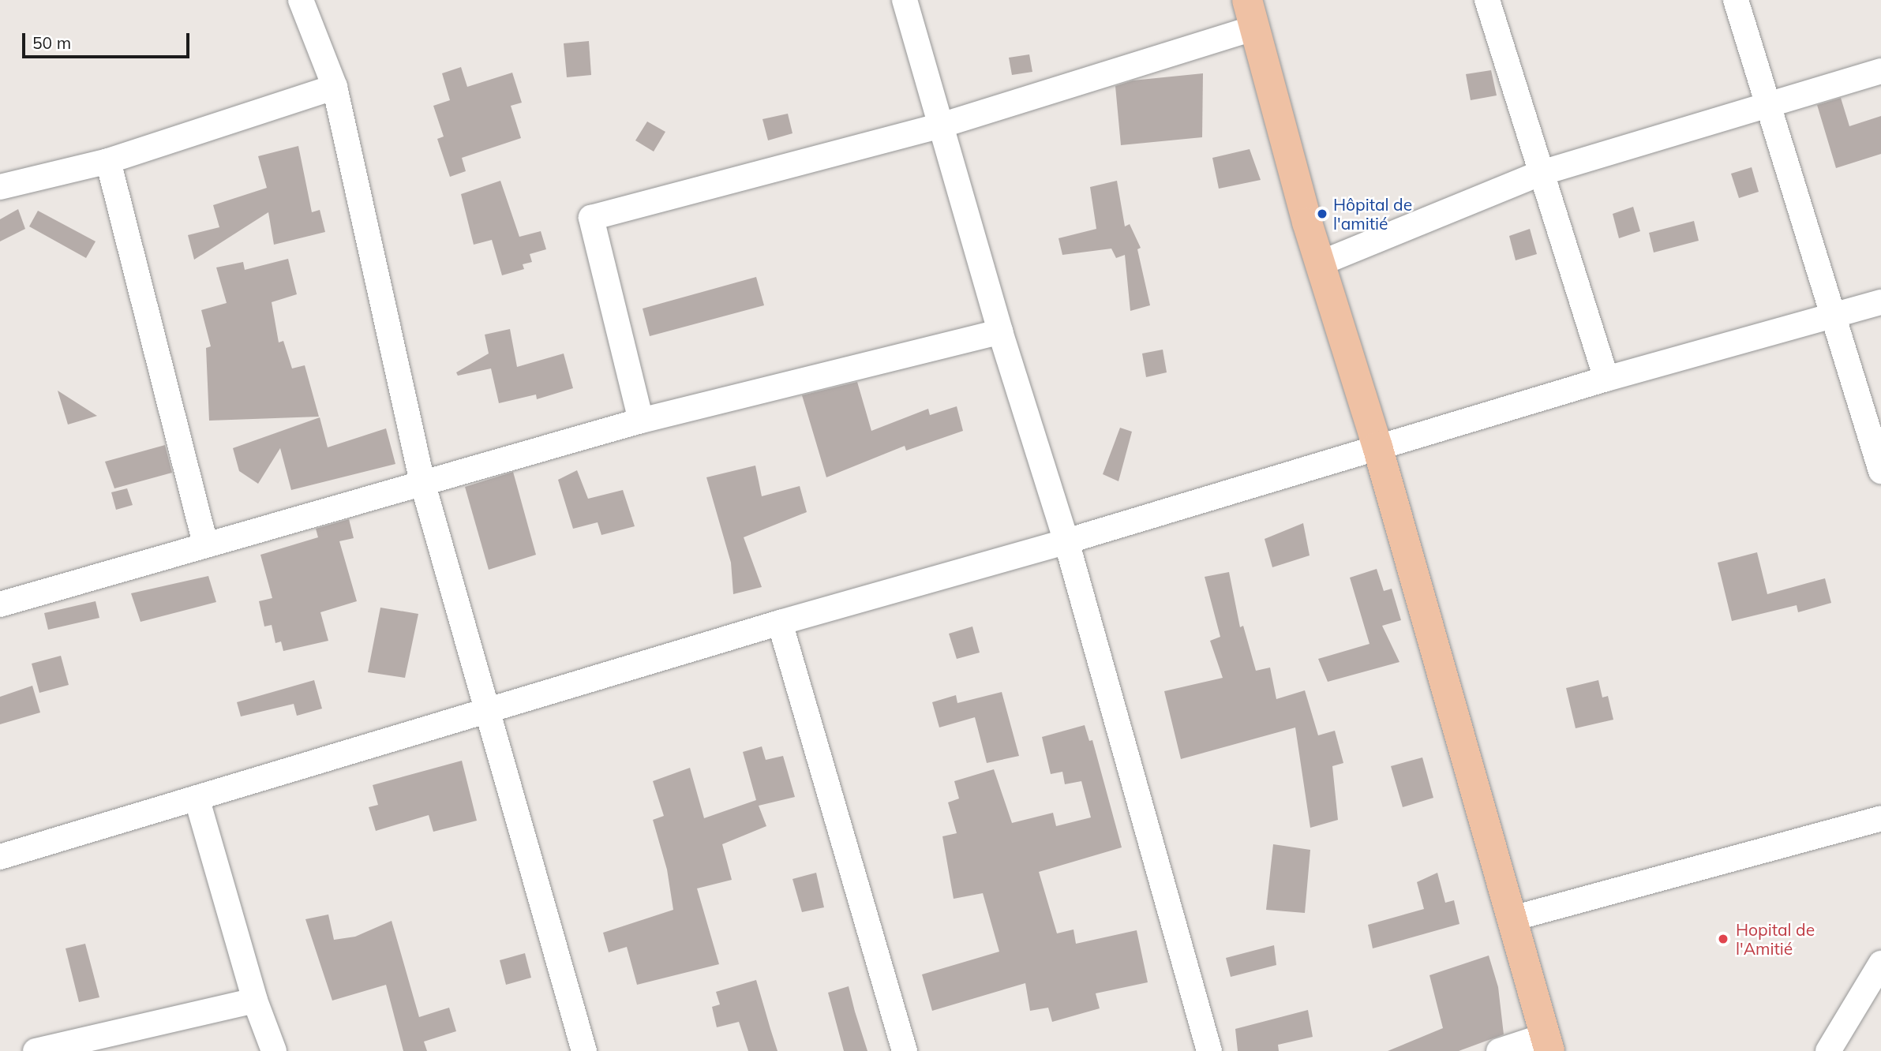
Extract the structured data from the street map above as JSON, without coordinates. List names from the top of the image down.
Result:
{
  "places": ["Hôpital de l'amitié", "Hopital de l'Amitié"],
  "scale_bar": "50 m"
}
